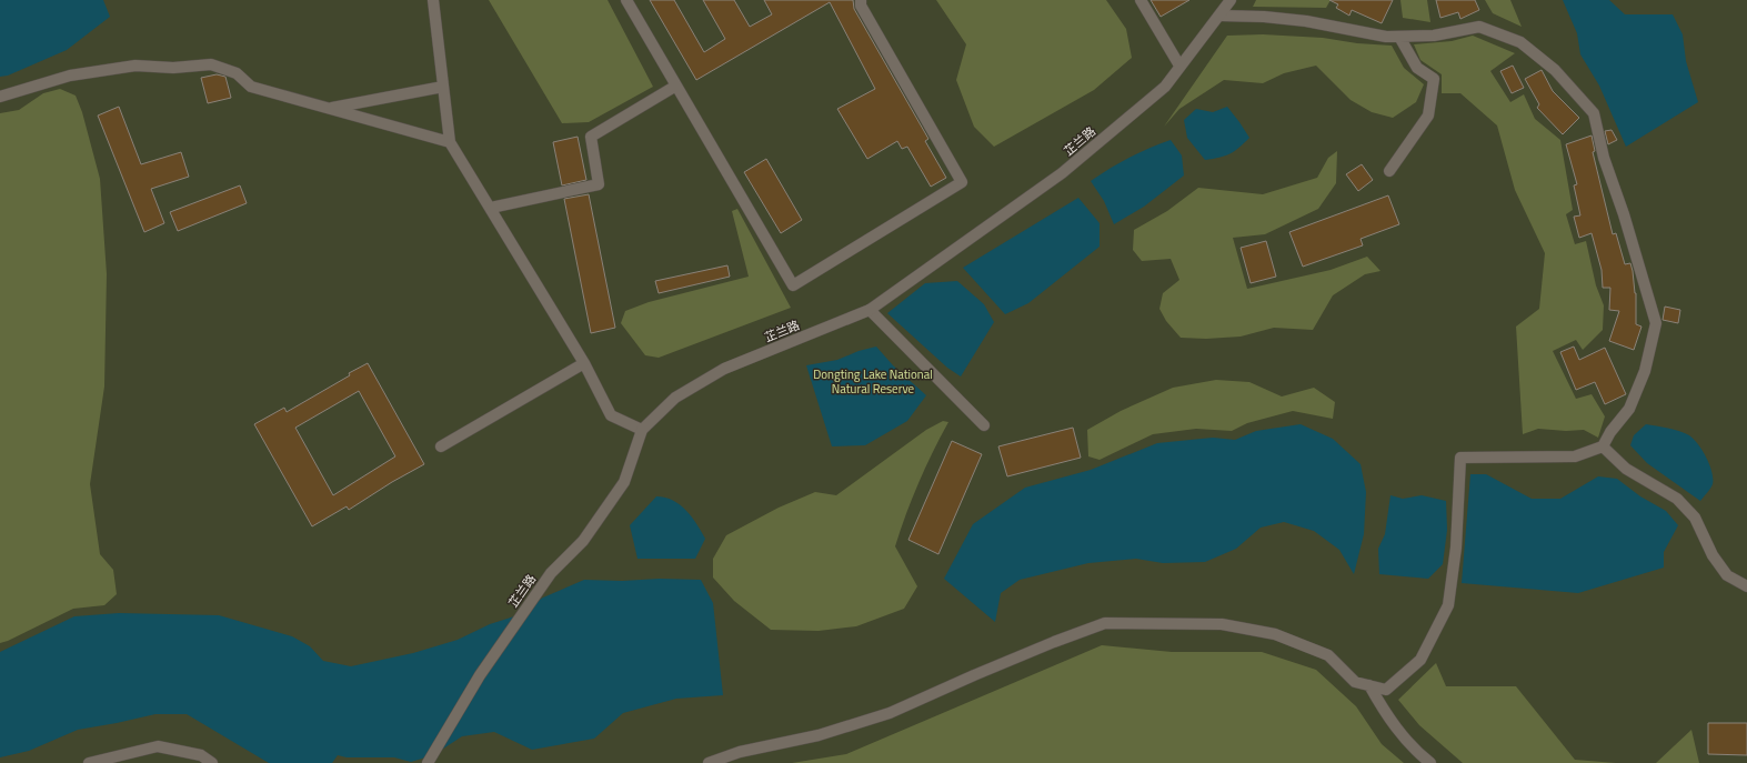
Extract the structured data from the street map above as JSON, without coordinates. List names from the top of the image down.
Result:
{
  "streets": {
    "street": ["芷兰路"]
  },
  "parks": ["Dongting Lake National Natural Reserve"]
}
